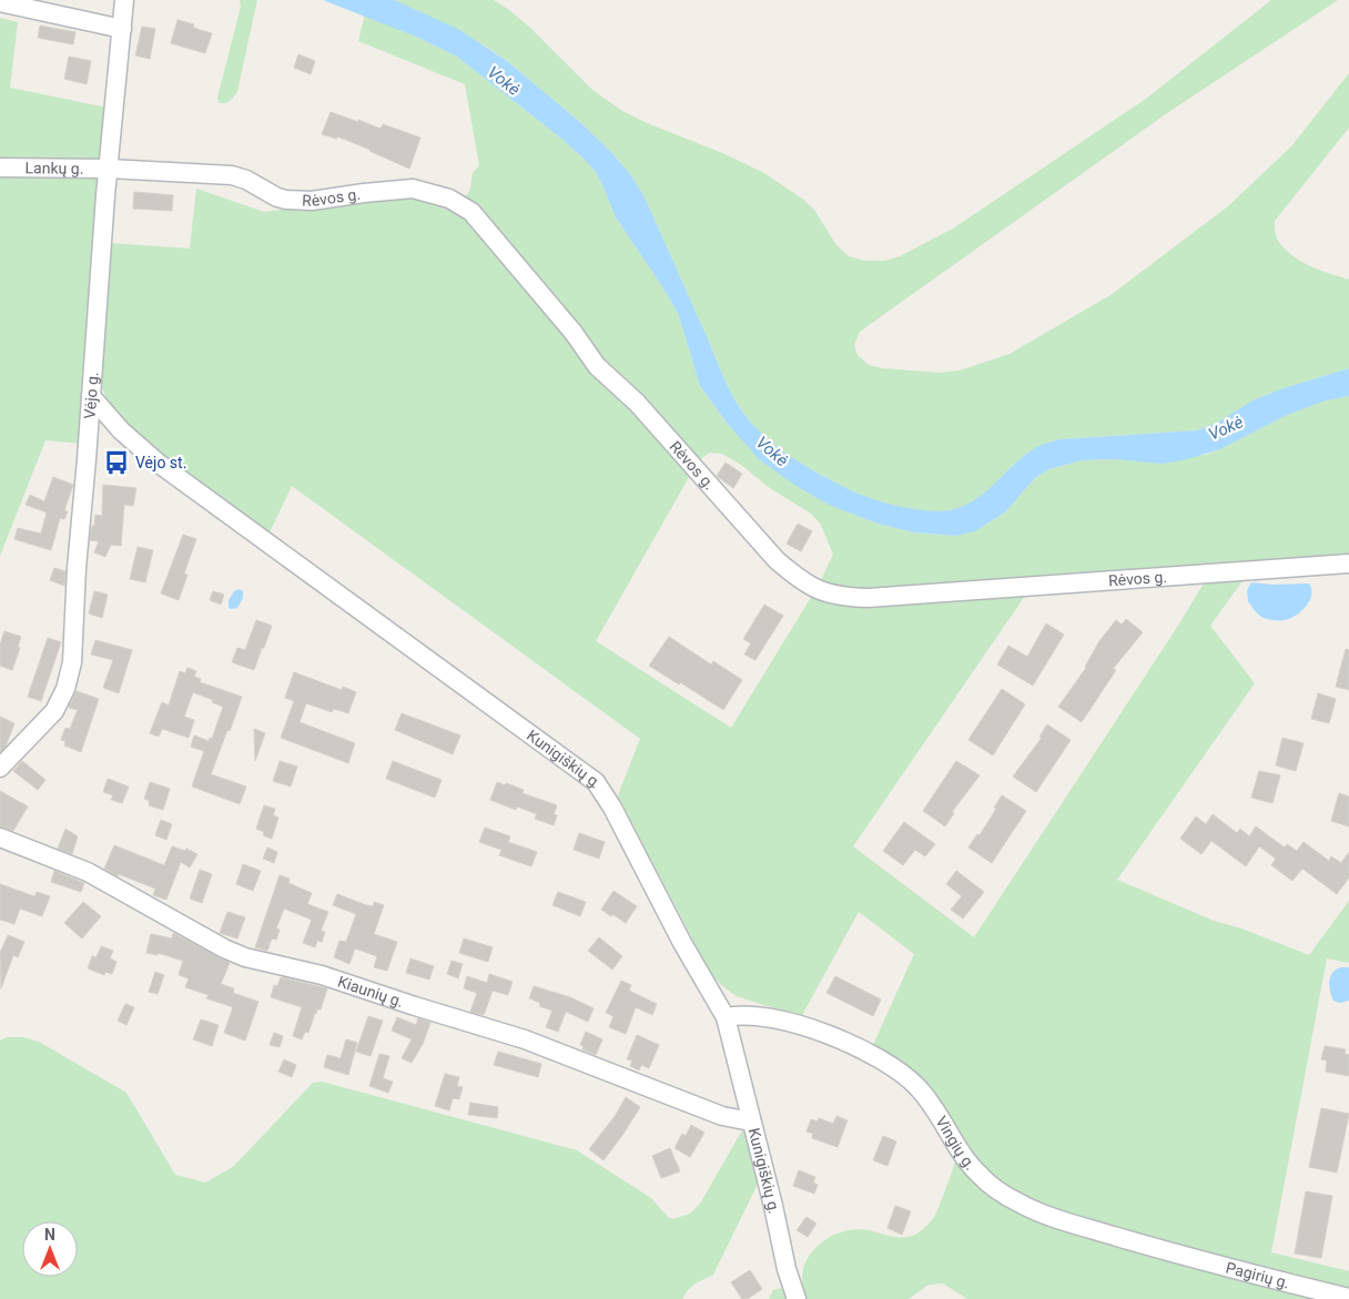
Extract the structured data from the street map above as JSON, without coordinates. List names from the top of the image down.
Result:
{
  "streets": {
    "street": [
      "Lankų g.",
      "Rėvos g.",
      "Vėjo g.",
      "Kunigiškių g.",
      "Kiaunių g.",
      "Vingių g.",
      "Pagirių g."
    ]
  },
  "crossings": [
    ["Lankų g.", "Rėvos g."],
    ["Lankų g.", "Vėjo g."],
    ["Rėvos g.", "Vėjo g."],
    ["Vėjo g.", "Kunigiškių g."],
    ["Kunigiškių g.", "Kiaunių g."],
    ["Kunigiškių g.", "Vingių g."],
    ["Vingių g.", "Pagirių g."]
  ],
  "water": ["Vokė"],
  "places": {
    "bus stop": ["Vėjo st."]
  },
  "north": "top"
}
